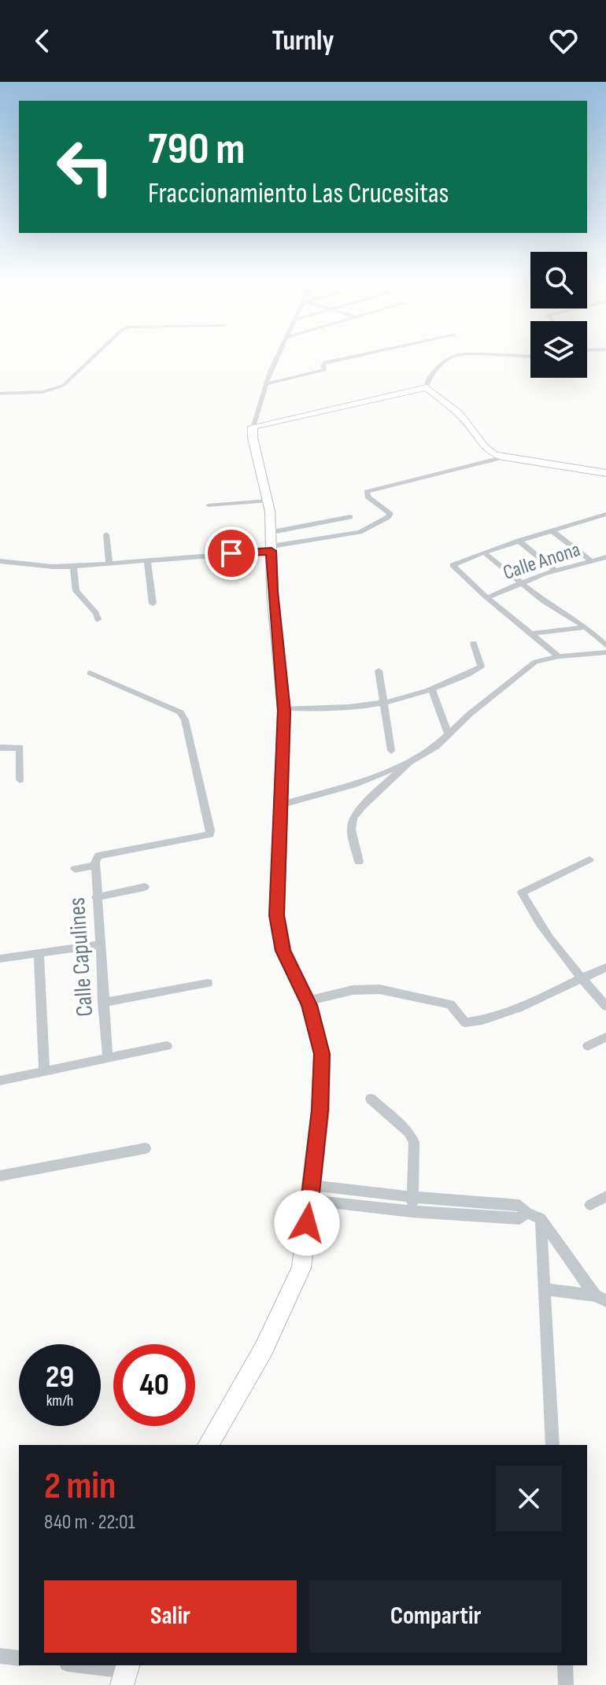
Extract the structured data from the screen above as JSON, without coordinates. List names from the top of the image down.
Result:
{
  "streets": {
    "street": ["Calle Anona", "Calle Capulines"]
  },
  "page": {
    "header": "Turnly",
    "turn": ["790 m", "Fraccionamiento Las Crucesitas"],
    "speed": "29 km/h",
    "limit": "40",
    "heading": ["2 min", "840 m · 22:01"],
    "buttons": ["Salir", "Compartir"]
  }
}
